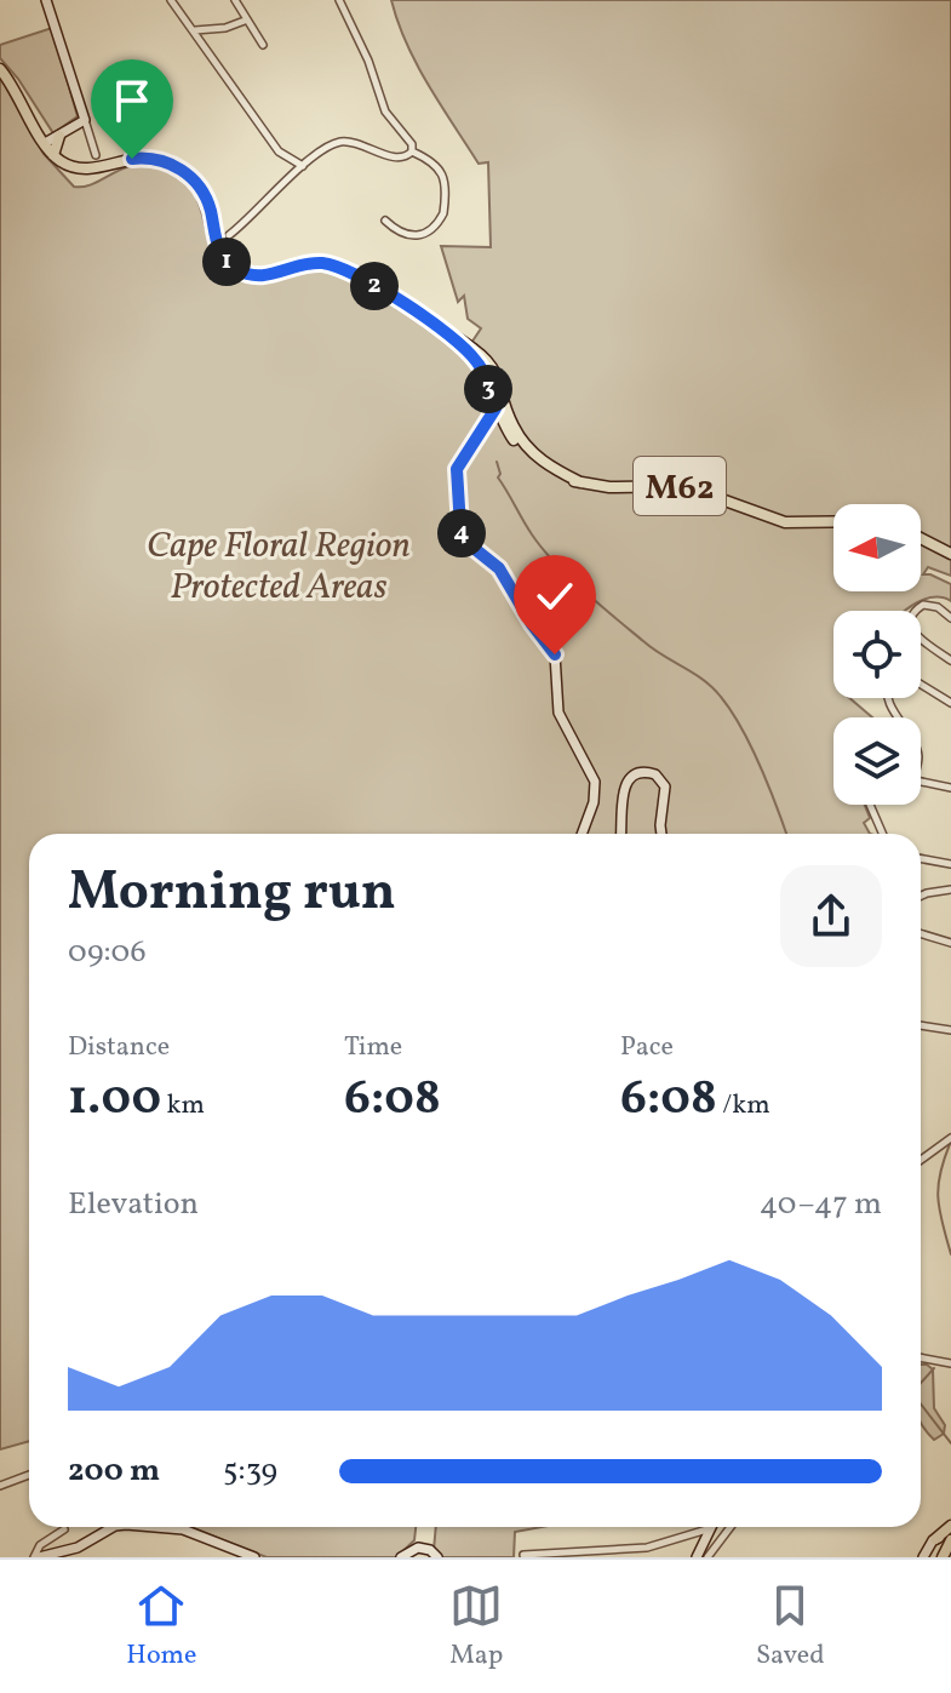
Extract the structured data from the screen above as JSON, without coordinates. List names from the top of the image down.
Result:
{
  "streets": {
    "main road": ["M62"]
  },
  "parks": ["Cape Floral Region Protected Areas"],
  "north": "left",
  "page": {
    "pins": [
      "1",
      "2",
      "3",
      "4"
    ],
    "heading": ["Morning run", "09:06"],
    "stats": [
      ["Distance", "1.00 km"],
      ["Time", "6:08"],
      ["Pace", "6:08 /km"]
    ],
    "chart": ["Elevation", "40–47 m"],
    "list": [
      {
        "name": "200 m",
        "note": "5:39"
      }
    ],
    "tabs": ["Home", "Map", "Saved"]
  }
}
